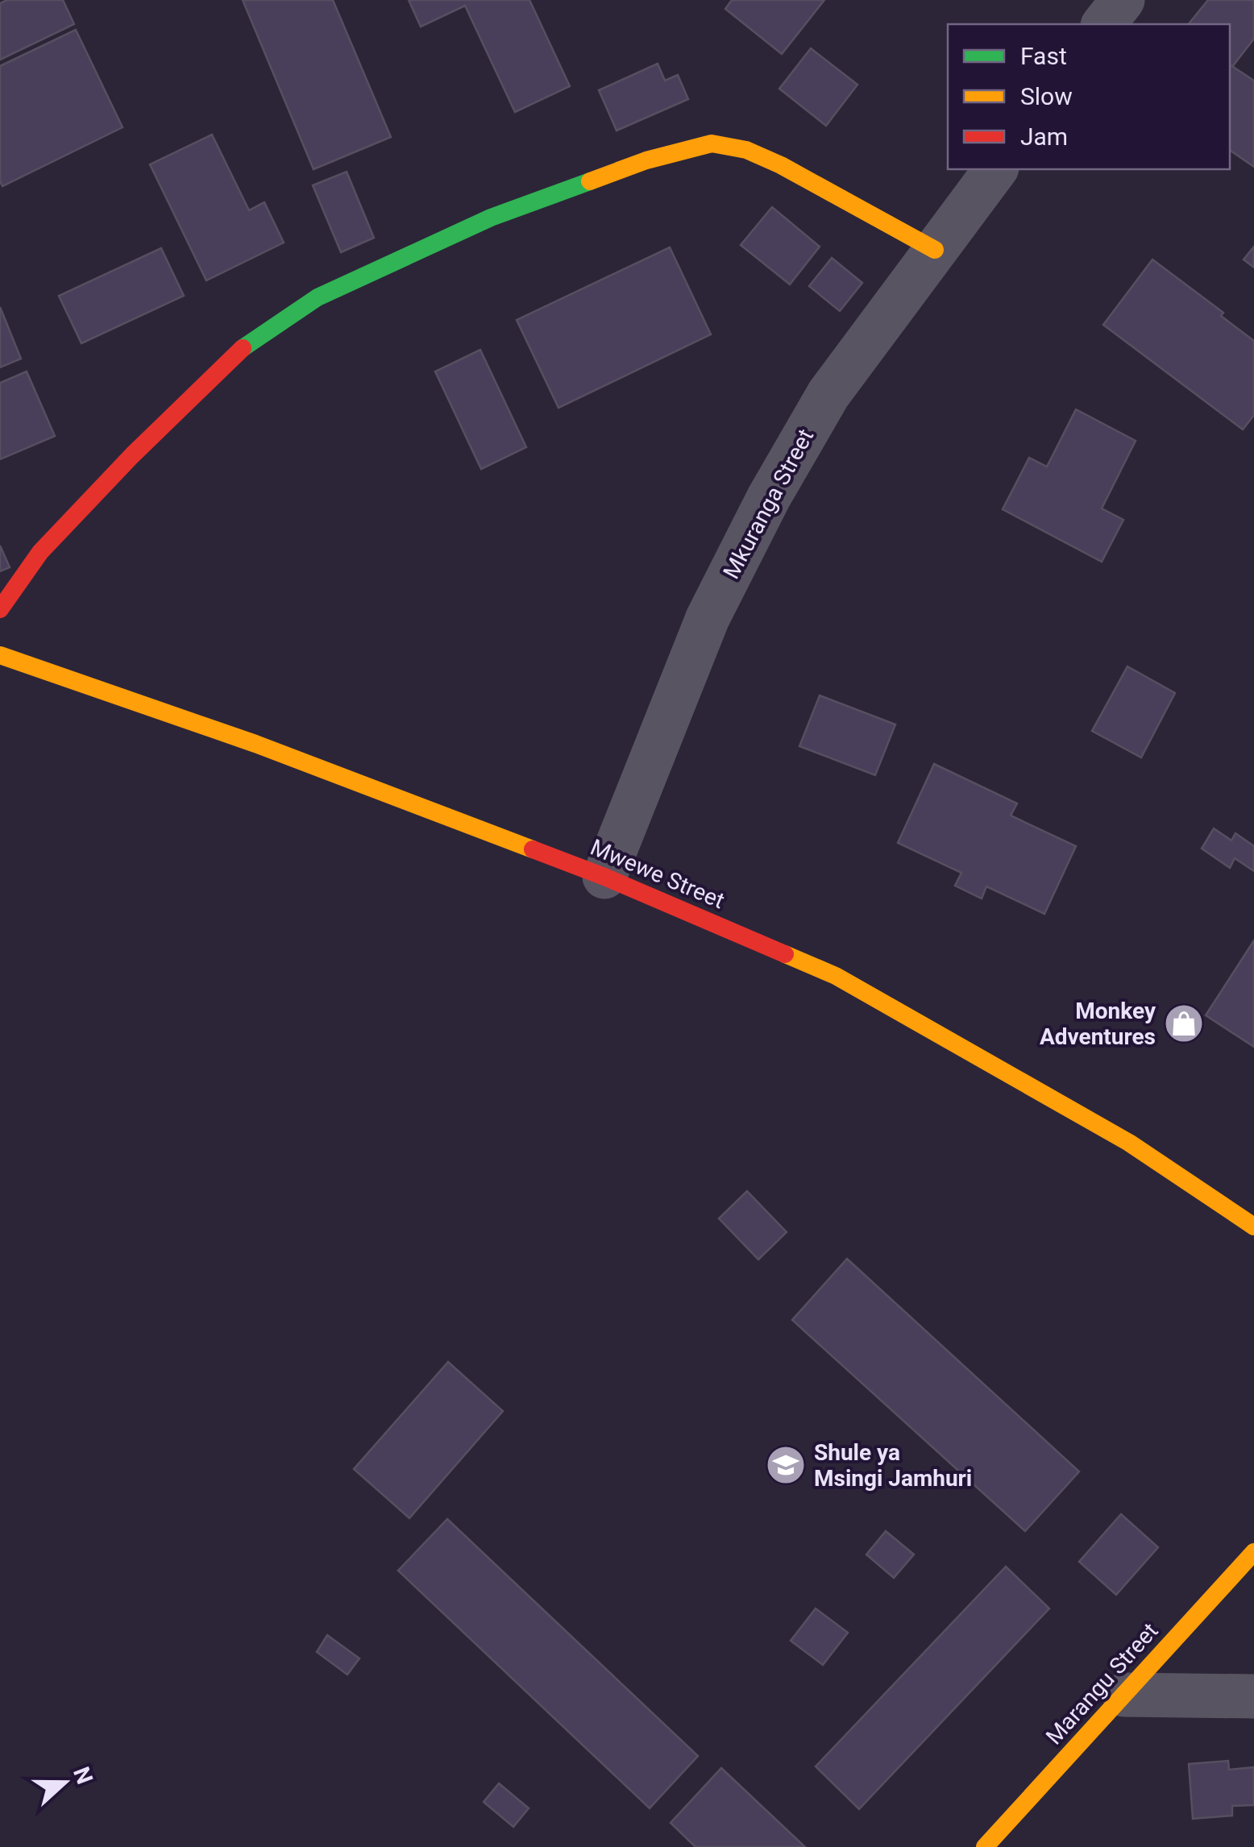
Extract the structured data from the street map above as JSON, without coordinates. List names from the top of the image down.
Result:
{
  "streets": {
    "street": ["Mkuranga Street", "Mwewe Street", "Marangu Street"]
  },
  "crossings": [
    ["Mkuranga Street", "Mwewe Street"]
  ],
  "places": {
    "shop": ["Monkey Adventures"],
    "school or university": ["Shule ya Msingi Jamhuri"]
  },
  "legend": ["Fast", "Slow", "Jam"],
  "north": "right"
}
